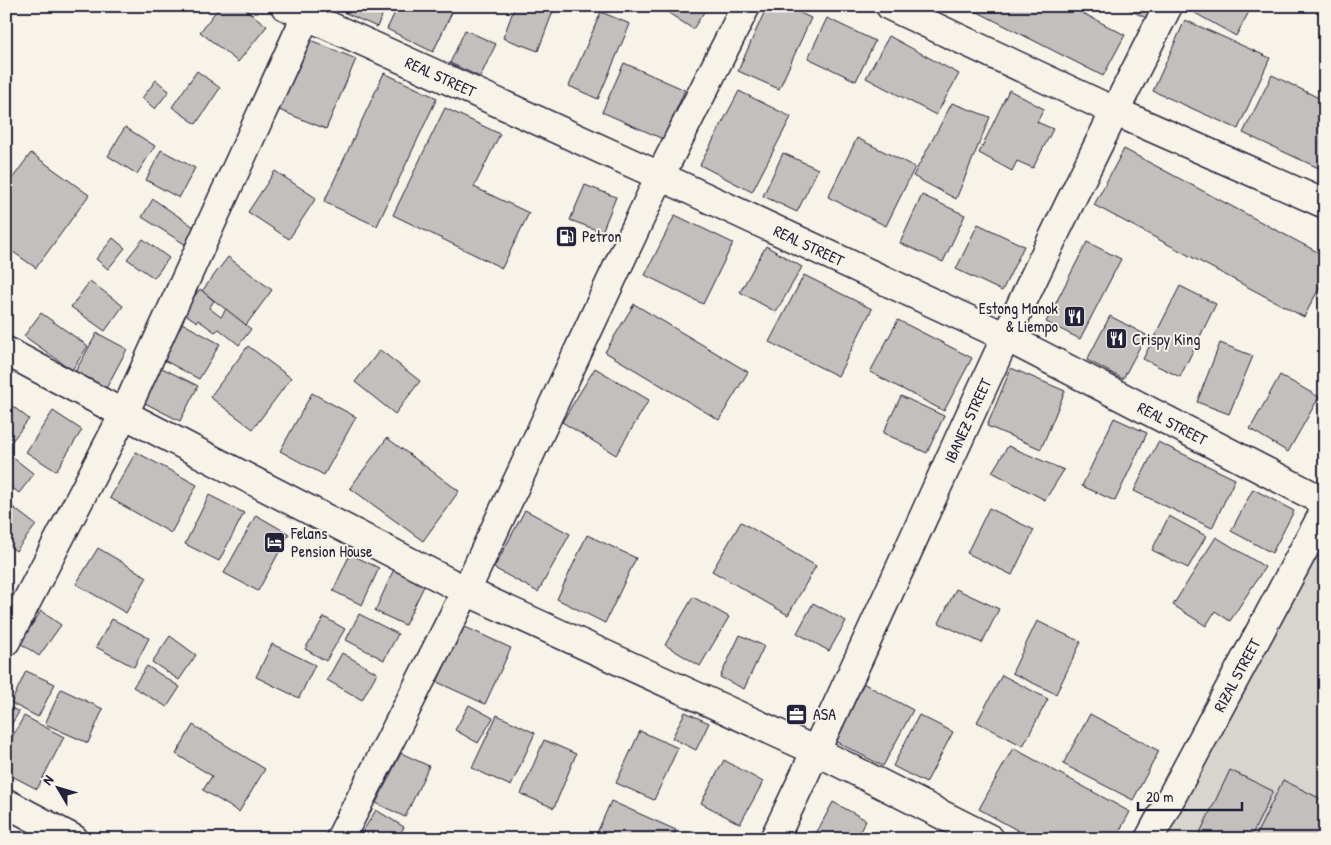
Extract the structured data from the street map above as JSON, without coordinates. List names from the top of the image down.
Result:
{
  "streets": {
    "street": ["REAL STREET", "IBANEZ STREET", "RIZAL STREET"]
  },
  "crossings": [
    ["REAL STREET", "IBANEZ STREET"]
  ],
  "places": {
    "fuel station": ["Petron"],
    "restaurant": ["Estong Manok & Liempo", "Crispy King"],
    "hotel": ["Felans Pension House"],
    "office": ["ASA"]
  },
  "scale_bar": "20 m",
  "north": "top left"
}
